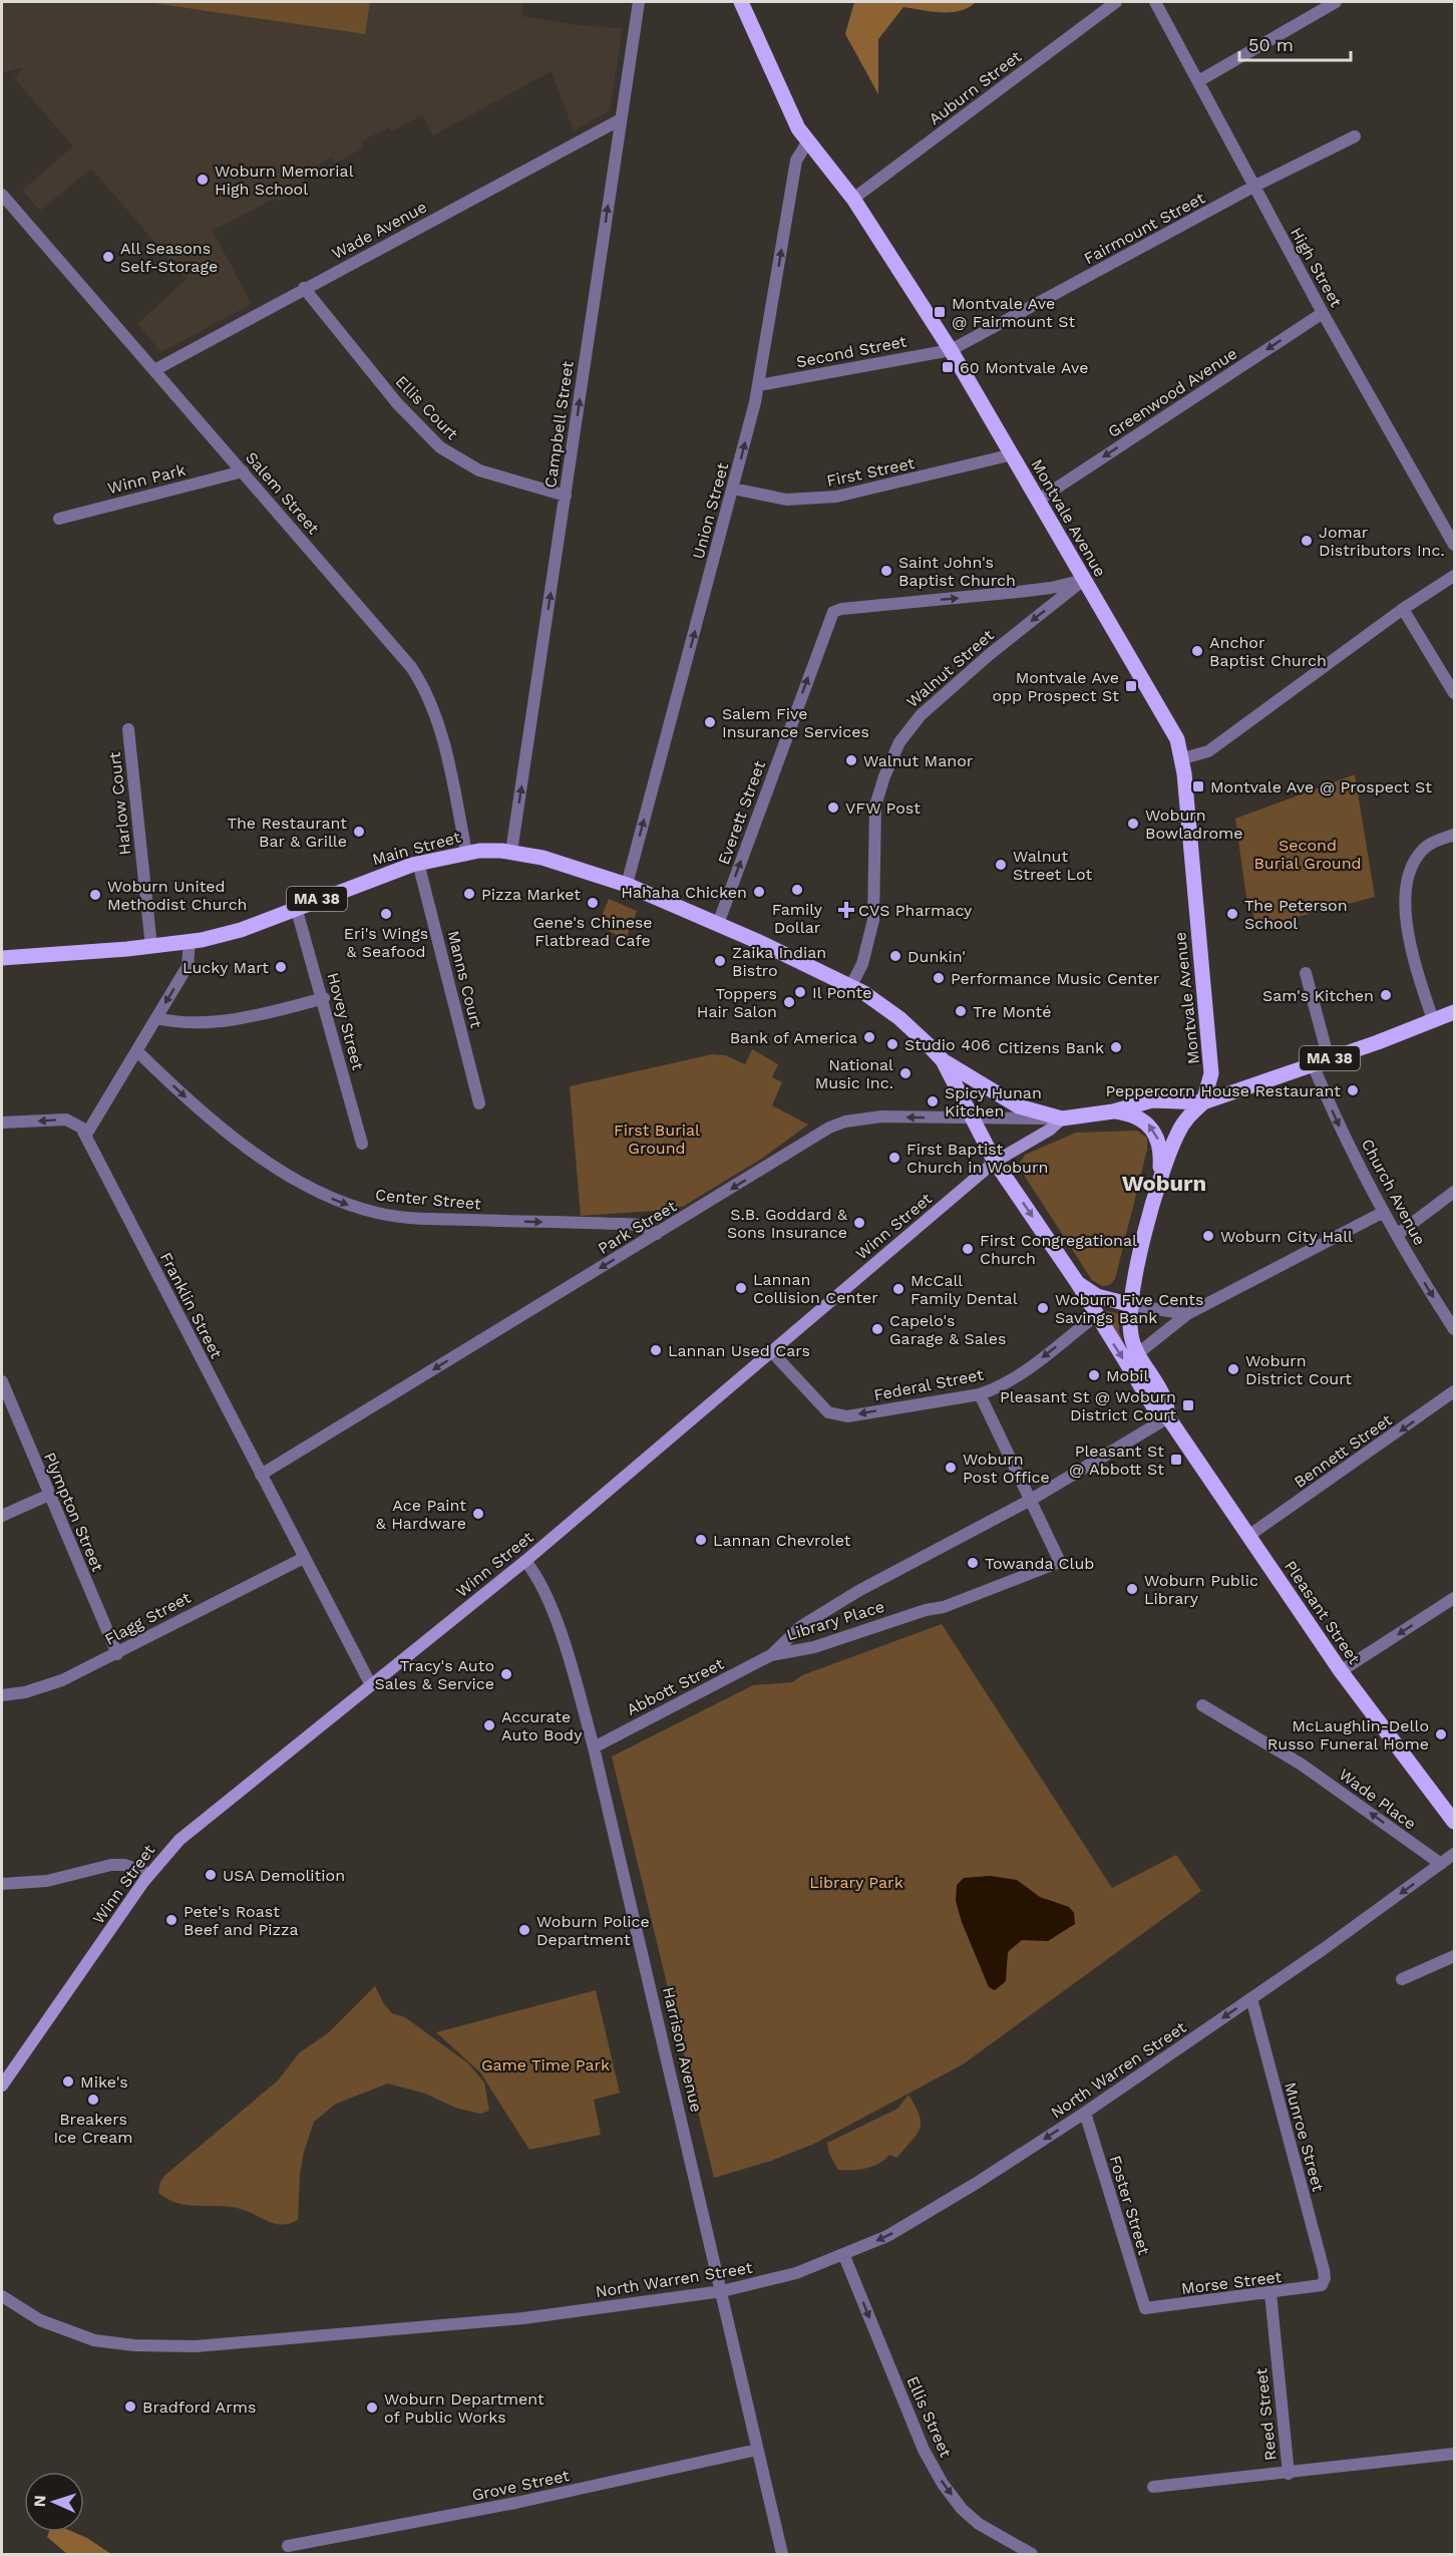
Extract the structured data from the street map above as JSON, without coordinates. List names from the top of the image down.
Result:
{
  "streets": {
    "main road": [
      "Montvale Avenue",
      "Main Street",
      "MA 38",
      "Winn Street",
      "Pleasant Street"
    ],
    "street": [
      "Auburn Street",
      "Fairmount Street",
      "Wade Avenue",
      "High Street",
      "Second Street",
      "Greenwood Avenue",
      "Ellis Court",
      "Campbell Street",
      "First Street",
      "Winn Park",
      "Salem Street",
      "Union Street",
      "Walnut Street",
      "Harlow Court",
      "Everett Street",
      "Manns Court",
      "Hovey Street",
      "Church Avenue",
      "Center Street",
      "Park Street",
      "Franklin Street",
      "Federal Street",
      "Bennett Street",
      "Plympton Street",
      "Flagg Street",
      "Library Place",
      "Abbott Street",
      "Wade Place",
      "Harrison Avenue",
      "North Warren Street",
      "Munroe Street",
      "Foster Street",
      "Morse Street",
      "Reed Street",
      "Ellis Street",
      "Grove Street"
    ]
  },
  "crossings": [
    ["Auburn Street", "Montvale Avenue"],
    ["Fairmount Street", "High Street"],
    ["Fairmount Street", "Second Street"],
    ["Fairmount Street", "Montvale Avenue"],
    ["Wade Avenue", "Ellis Court"],
    ["Wade Avenue", "Campbell Street"],
    ["Wade Avenue", "Salem Street"],
    ["High Street", "Greenwood Avenue"],
    ["Second Street", "Union Street"],
    ["Second Street", "Montvale Avenue"],
    ["Greenwood Avenue", "Montvale Avenue"],
    ["Ellis Court", "Campbell Street"],
    ["Campbell Street", "Main Street"],
    ["First Street", "Union Street"],
    ["First Street", "Montvale Avenue"],
    ["Winn Park", "Salem Street"],
    ["Salem Street", "Main Street"],
    ["Union Street", "Montvale Avenue"],
    ["Union Street", "Main Street"],
    ["Montvale Avenue", "Walnut Street"],
    ["Montvale Avenue", "Everett Street"],
    ["Montvale Avenue", "Main Street"],
    ["Montvale Avenue", "MA 38"],
    ["Walnut Street", "Everett Street"],
    ["Walnut Street", "Main Street"],
    ["Harlow Court", "Main Street"],
    ["Everett Street", "Main Street"],
    ["Main Street", "MA 38"],
    ["Main Street", "Manns Court"],
    ["Main Street", "Hovey Street"],
    ["Main Street", "Church Avenue"],
    ["Main Street", "Winn Street"],
    ["Main Street", "Park Street"],
    ["Main Street", "Pleasant Street"],
    ["MA 38", "Pleasant Street"],
    ["Center Street", "Park Street"],
    ["Winn Street", "Park Street"],
    ["Winn Street", "Franklin Street"],
    ["Winn Street", "Federal Street"],
    ["Winn Street", "Pleasant Street"],
    ["Winn Street", "Harrison Avenue"],
    ["Park Street", "Franklin Street"],
    ["Franklin Street", "Flagg Street"],
    ["Federal Street", "Pleasant Street"],
    ["Bennett Street", "Pleasant Street"],
    ["Plympton Street", "Flagg Street"],
    ["Library Place", "Abbott Street"],
    ["Abbott Street", "Harrison Avenue"],
    ["Wade Place", "North Warren Street"],
    ["Harrison Avenue", "North Warren Street"],
    ["Harrison Avenue", "Grove Street"],
    ["North Warren Street", "Munroe Street"],
    ["North Warren Street", "Foster Street"],
    ["North Warren Street", "Ellis Street"],
    ["Munroe Street", "Morse Street"],
    ["Foster Street", "Morse Street"],
    ["Morse Street", "Reed Street"]
  ],
  "one_way": [
    "Greenwood Avenue",
    "Campbell Street",
    "Union Street",
    "Walnut Street",
    "Everett Street",
    "Church Avenue",
    "Center Street",
    "Park Street",
    "Federal Street",
    "Bennett Street",
    "Wade Place",
    "North Warren Street",
    "Ellis Street"
  ],
  "districts": ["Woburn"],
  "parks": [
    "Second Burial Ground",
    "First Burial Ground",
    "Library Park",
    "Game Time Park"
  ],
  "places": {
    "other": [
      "Woburn Memorial High School",
      "All Seasons Self-Storage",
      "Jomar Distributors Inc.",
      "Saint John's Baptist Church",
      "Anchor Baptist Church",
      "Salem Five Insurance Services",
      "Walnut Manor",
      "VFW Post",
      "Woburn Bowladrome",
      "The Restaurant Bar & Grille",
      "Walnut Street Lot",
      "Family Dollar",
      "Hahaha Chicken",
      "Pizza Market",
      "Woburn United Methodist Church",
      "Gene's Chinese Flatbread Cafe",
      "Eri's Wings & Seafood",
      "The Peterson School",
      "Dunkin'",
      "Zaika Indian Bistro",
      "Lucky Mart",
      "Performance Music Center",
      "Il Ponte",
      "Sam's Kitchen",
      "Toppers Hair Salon",
      "Tre Monté",
      "Bank of America",
      "Studio 406",
      "Citizens Bank",
      "National Music Inc.",
      "Peppercorn House Restaurant",
      "Spicy Hunan Kitchen",
      "First Baptist Church in Woburn",
      "S.B. Goddard & Sons Insurance",
      "Woburn City Hall",
      "First Congregational Church",
      "Lannan Collision Center",
      "McCall Family Dental",
      "Woburn Five Cents Savings Bank",
      "Capelo's Garage & Sales",
      "Lannan Used Cars",
      "Woburn District Court",
      "Mobil",
      "Woburn Post Office",
      "Ace Paint & Hardware",
      "Lannan Chevrolet",
      "Towanda Club",
      "Woburn Public Library",
      "Tracy's Auto Sales & Service",
      "Accurate Auto Body",
      "McLaughlin-Dello Russo Funeral Home",
      "USA Demolition",
      "Pete's Roast Beef and Pizza",
      "Woburn Police Department",
      "Mike's",
      "Breakers Ice Cream",
      "Bradford Arms",
      "Woburn Department of Public Works"
    ],
    "transit": [
      "Montvale Ave @ Fairmount St",
      "60 Montvale Ave",
      "Montvale Ave opp Prospect St",
      "Montvale Ave @ Prospect St",
      "Pleasant St @ Woburn District Court",
      "Pleasant St @ Abbott St"
    ],
    "health": ["CVS Pharmacy"]
  },
  "scale_bar": "50 m",
  "north": "left"
}
